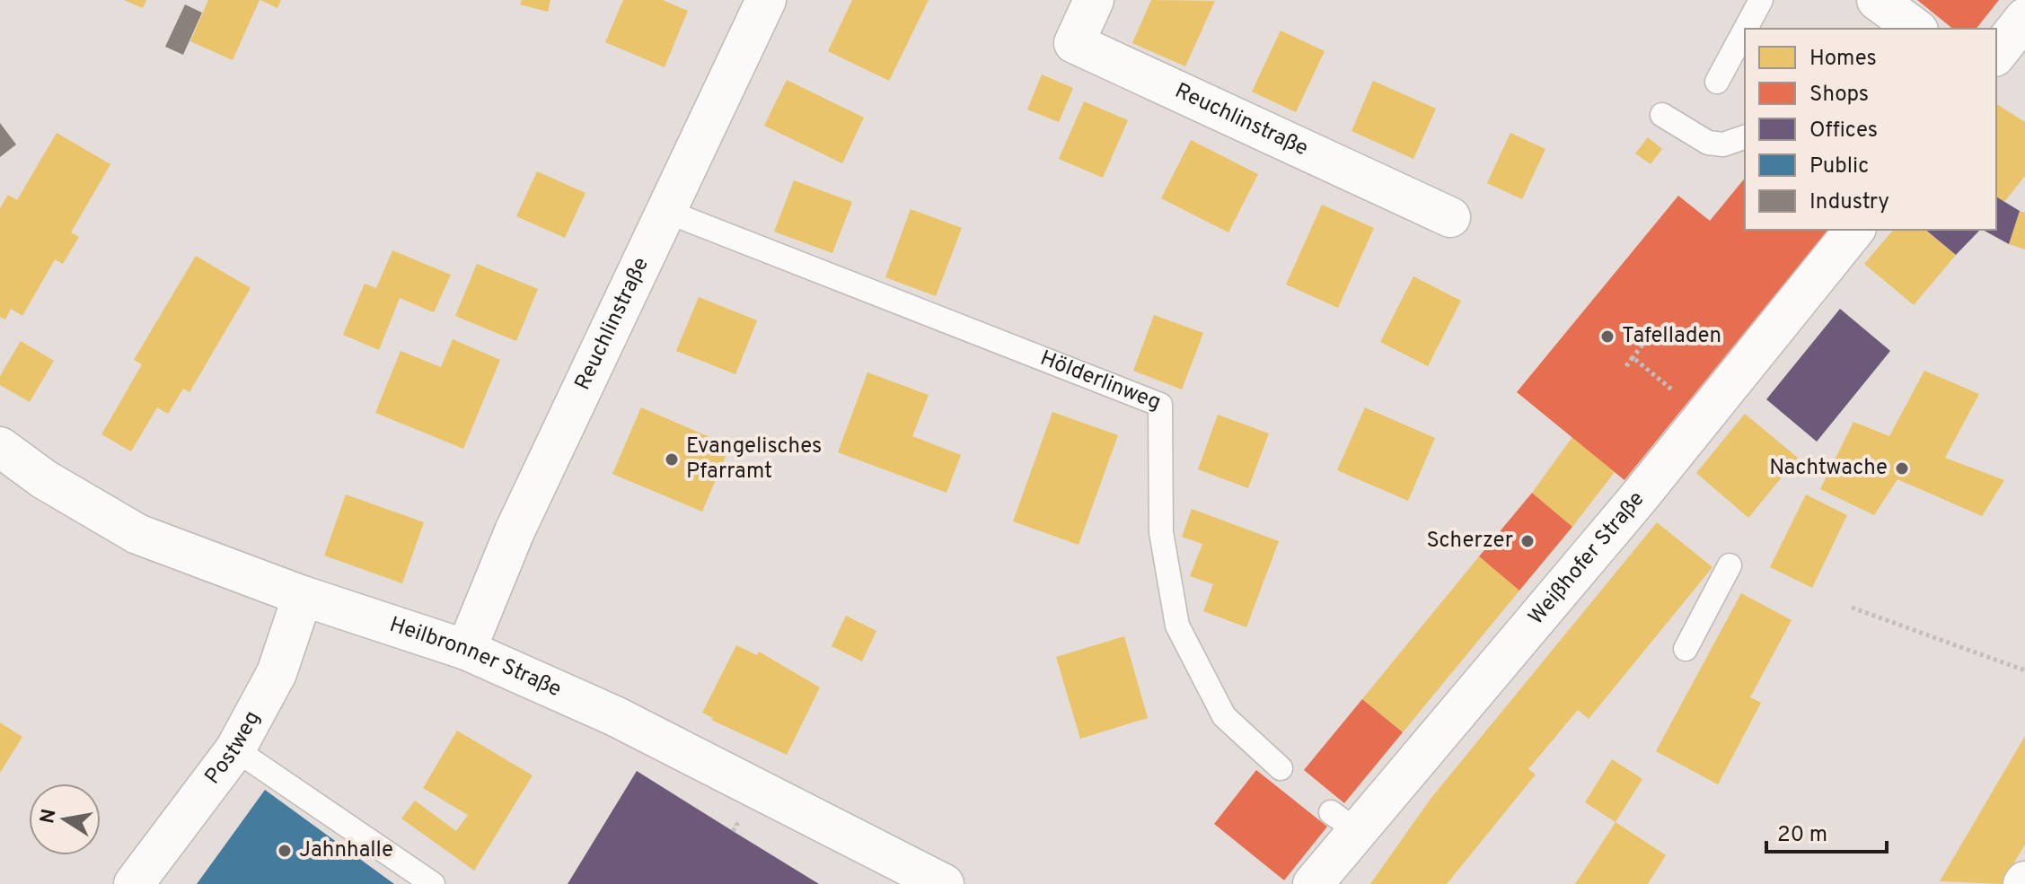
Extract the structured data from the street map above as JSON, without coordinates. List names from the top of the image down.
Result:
{
  "streets": {
    "street": [
      "Reuchlinstraße",
      "Weißhofer Straße",
      "Heilbronner Straße",
      "Postweg"
    ],
    "lane": ["Hölderlinweg"]
  },
  "crossings": [
    ["Reuchlinstraße", "Hölderlinweg"],
    ["Reuchlinstraße", "Heilbronner Straße"],
    ["Heilbronner Straße", "Postweg"]
  ],
  "places": [
    "Tafelladen",
    "Evangelisches Pfarramt",
    "Nachtwache",
    "Scherzer",
    "Jahnhalle"
  ],
  "legend": [
    "Homes",
    "Shops",
    "Offices",
    "Public",
    "Industry"
  ],
  "scale_bar": "20 m",
  "north": "left"
}
